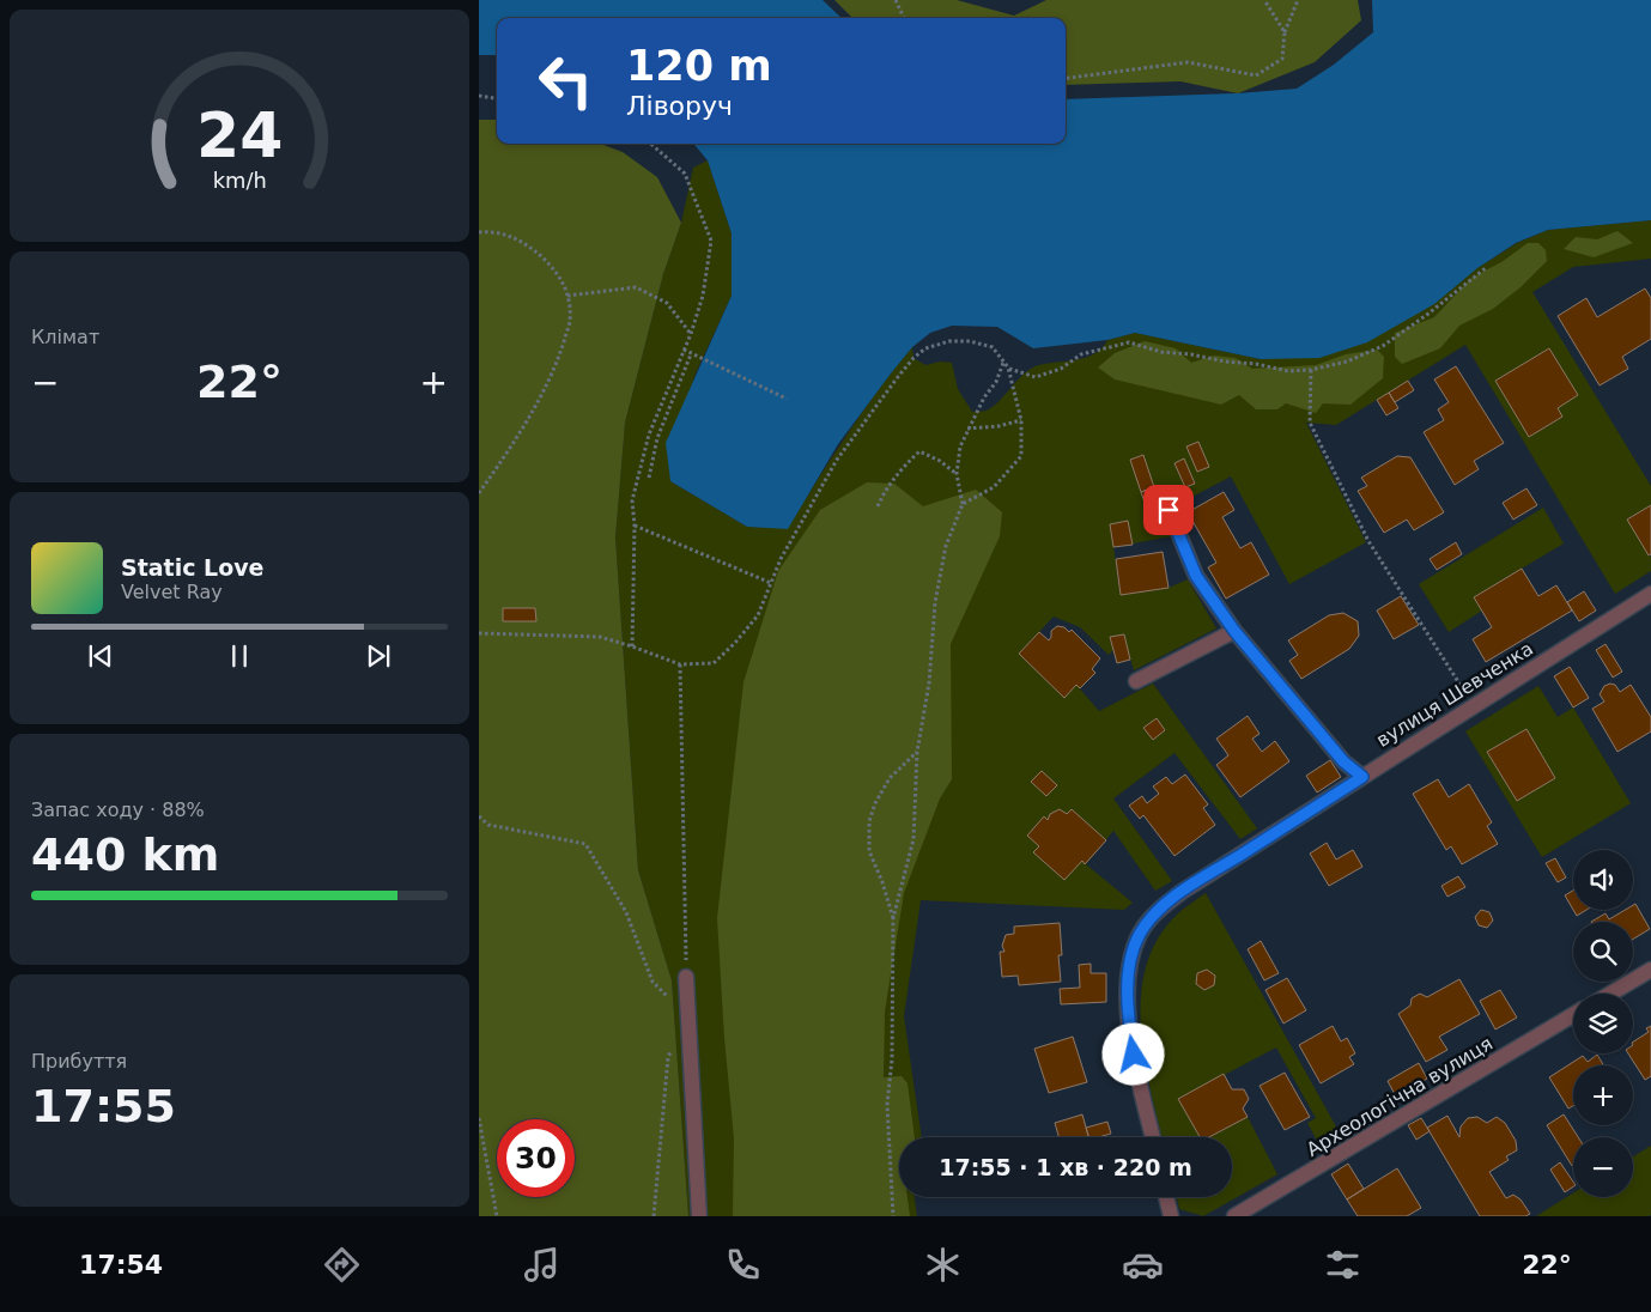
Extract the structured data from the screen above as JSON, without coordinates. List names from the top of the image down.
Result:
{
  "streets": {
    "street": ["вулиця Шевченка", "Археологічна вулиця"]
  },
  "page": {
    "turn": ["120 m", "Ліворуч"],
    "tile": [
      "Клімат",
      ["Запас ходу · 88%", "440 km"],
      ["Прибуття", "17:55"]
    ],
    "heat": ["−", "22°", "+"],
    "song": ["Static Love", "Velvet Ray"],
    "map_buttons": ["+", "−"],
    "limit": "30",
    "trip": "17:55 · 1 хв · 220 m",
    "tabs": ["17:54", "22°"],
    "gauge": ["24", "km/h"]
  }
}
